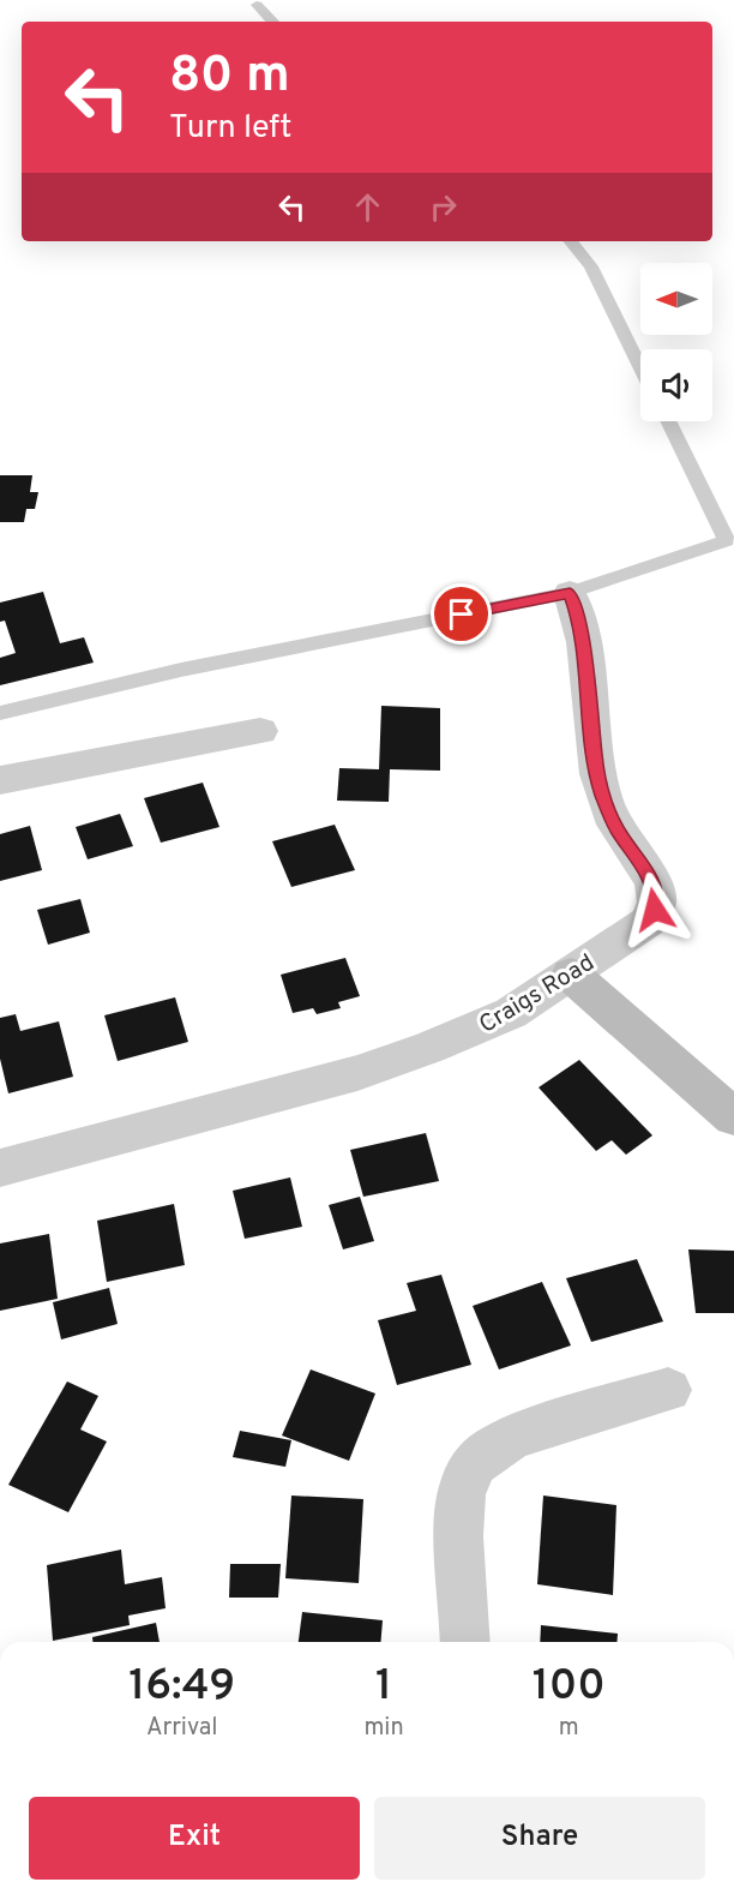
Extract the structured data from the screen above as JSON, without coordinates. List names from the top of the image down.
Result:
{
  "streets": {
    "street": ["Craigs Road"]
  },
  "north": "left",
  "page": {
    "turn": ["80 m", "Turn left"],
    "eta": [
      "16:49",
      "Arrival",
      "1",
      "min",
      "100",
      "m"
    ],
    "buttons": ["Exit", "Share"]
  }
}
